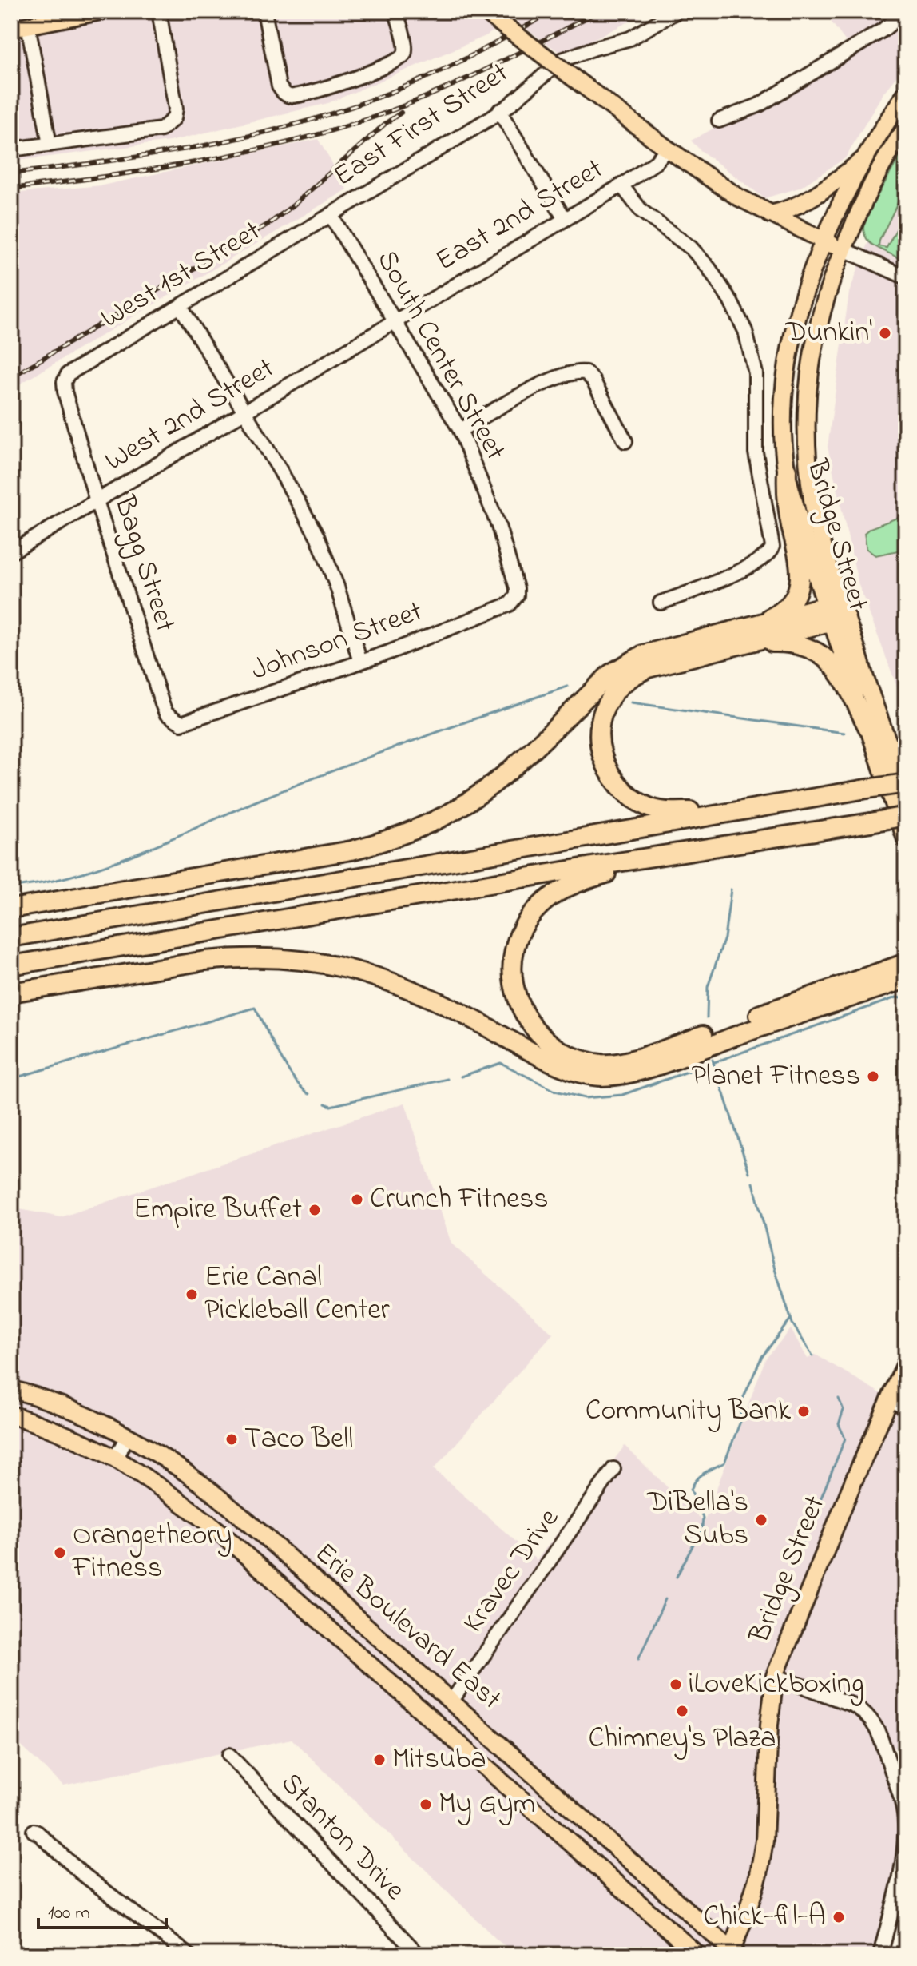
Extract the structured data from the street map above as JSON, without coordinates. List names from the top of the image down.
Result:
{
  "streets": {
    "main road": ["Bridge Street", "Erie Boulevard East"],
    "street": [
      "East First Street",
      "East 2nd Street",
      "West 1st Street",
      "South Center Street",
      "West 2nd Street",
      "Bagg Street",
      "Johnson Street",
      "Kravec Drive",
      "Stanton Drive"
    ]
  },
  "crossings": [
    ["East First Street", "West 1st Street"],
    ["East First Street", "South Center Street"],
    ["East 2nd Street", "South Center Street"],
    ["East 2nd Street", "West 2nd Street"],
    ["West 1st Street", "South Center Street"],
    ["West 1st Street", "Bagg Street"],
    ["South Center Street", "West 2nd Street"],
    ["South Center Street", "Johnson Street"],
    ["West 2nd Street", "Bagg Street"],
    ["Bridge Street", "Erie Boulevard East"],
    ["Bagg Street", "Johnson Street"],
    ["Kravec Drive", "Erie Boulevard East"]
  ],
  "places": [
    "Dunkin'",
    "Planet Fitness",
    "Crunch Fitness",
    "Empire Buffet",
    "Erie Canal Pickleball Center",
    "Community Bank",
    "Taco Bell",
    "DiBella's Subs",
    "Orangetheory Fitness",
    "iLoveKickboxing",
    "Chimney's Plaza",
    "Mitsuba",
    "My Gym",
    "Chick-fil-A"
  ],
  "scale_bar": "100 m"
}
